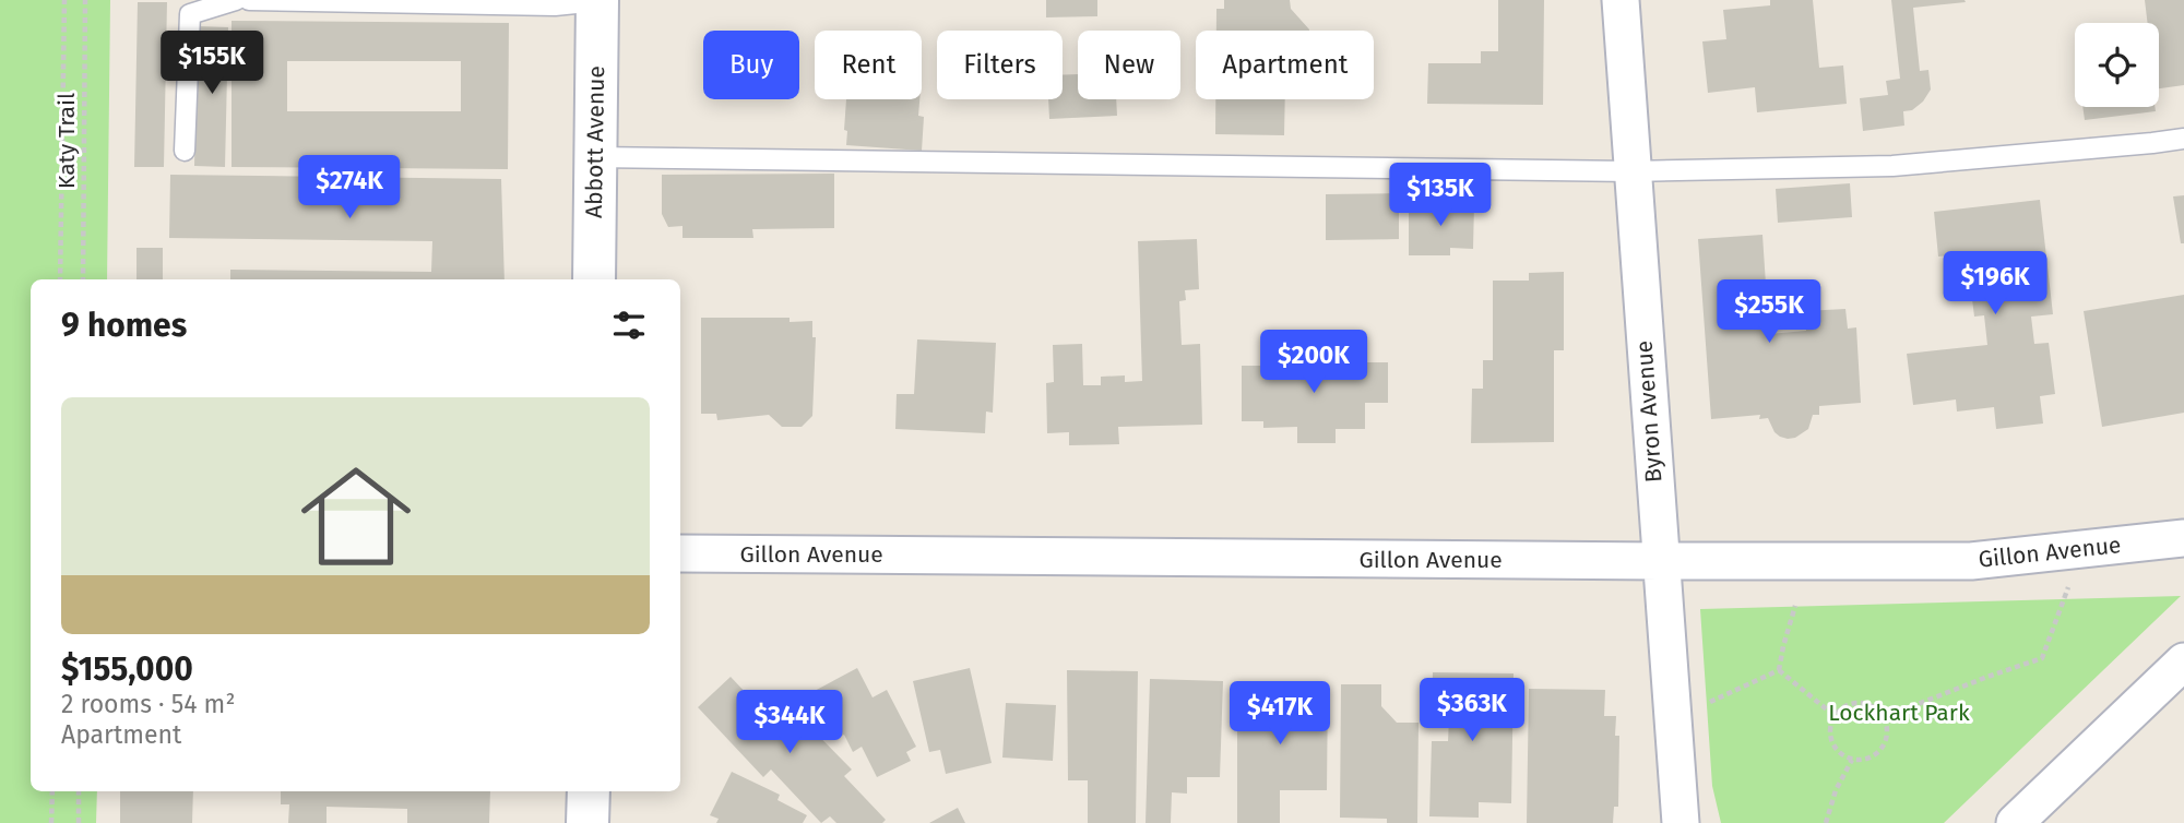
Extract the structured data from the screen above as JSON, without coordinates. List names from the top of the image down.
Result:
{
  "streets": {
    "street": ["Abbott Avenue", "Byron Avenue", "Gillon Avenue"],
    "path": ["Katy Trail"]
  },
  "crossings": [
    ["Byron Avenue", "Gillon Avenue"]
  ],
  "parks": ["Lockhart Park"],
  "page": {
    "price": [
      "$155K",
      "$274K",
      "$135K",
      "$196K",
      "$255K",
      "$200K",
      "$363K",
      "$417K",
      "$344K"
    ],
    "chip": [
      "Buy",
      "Rent",
      "Filters",
      "New",
      "Apartment"
    ],
    "heading": "9 homes",
    "list": [
      {
        "name": "$155,000",
        "note": "2 rooms · 54 m² · Apartment"
      }
    ]
  }
}
